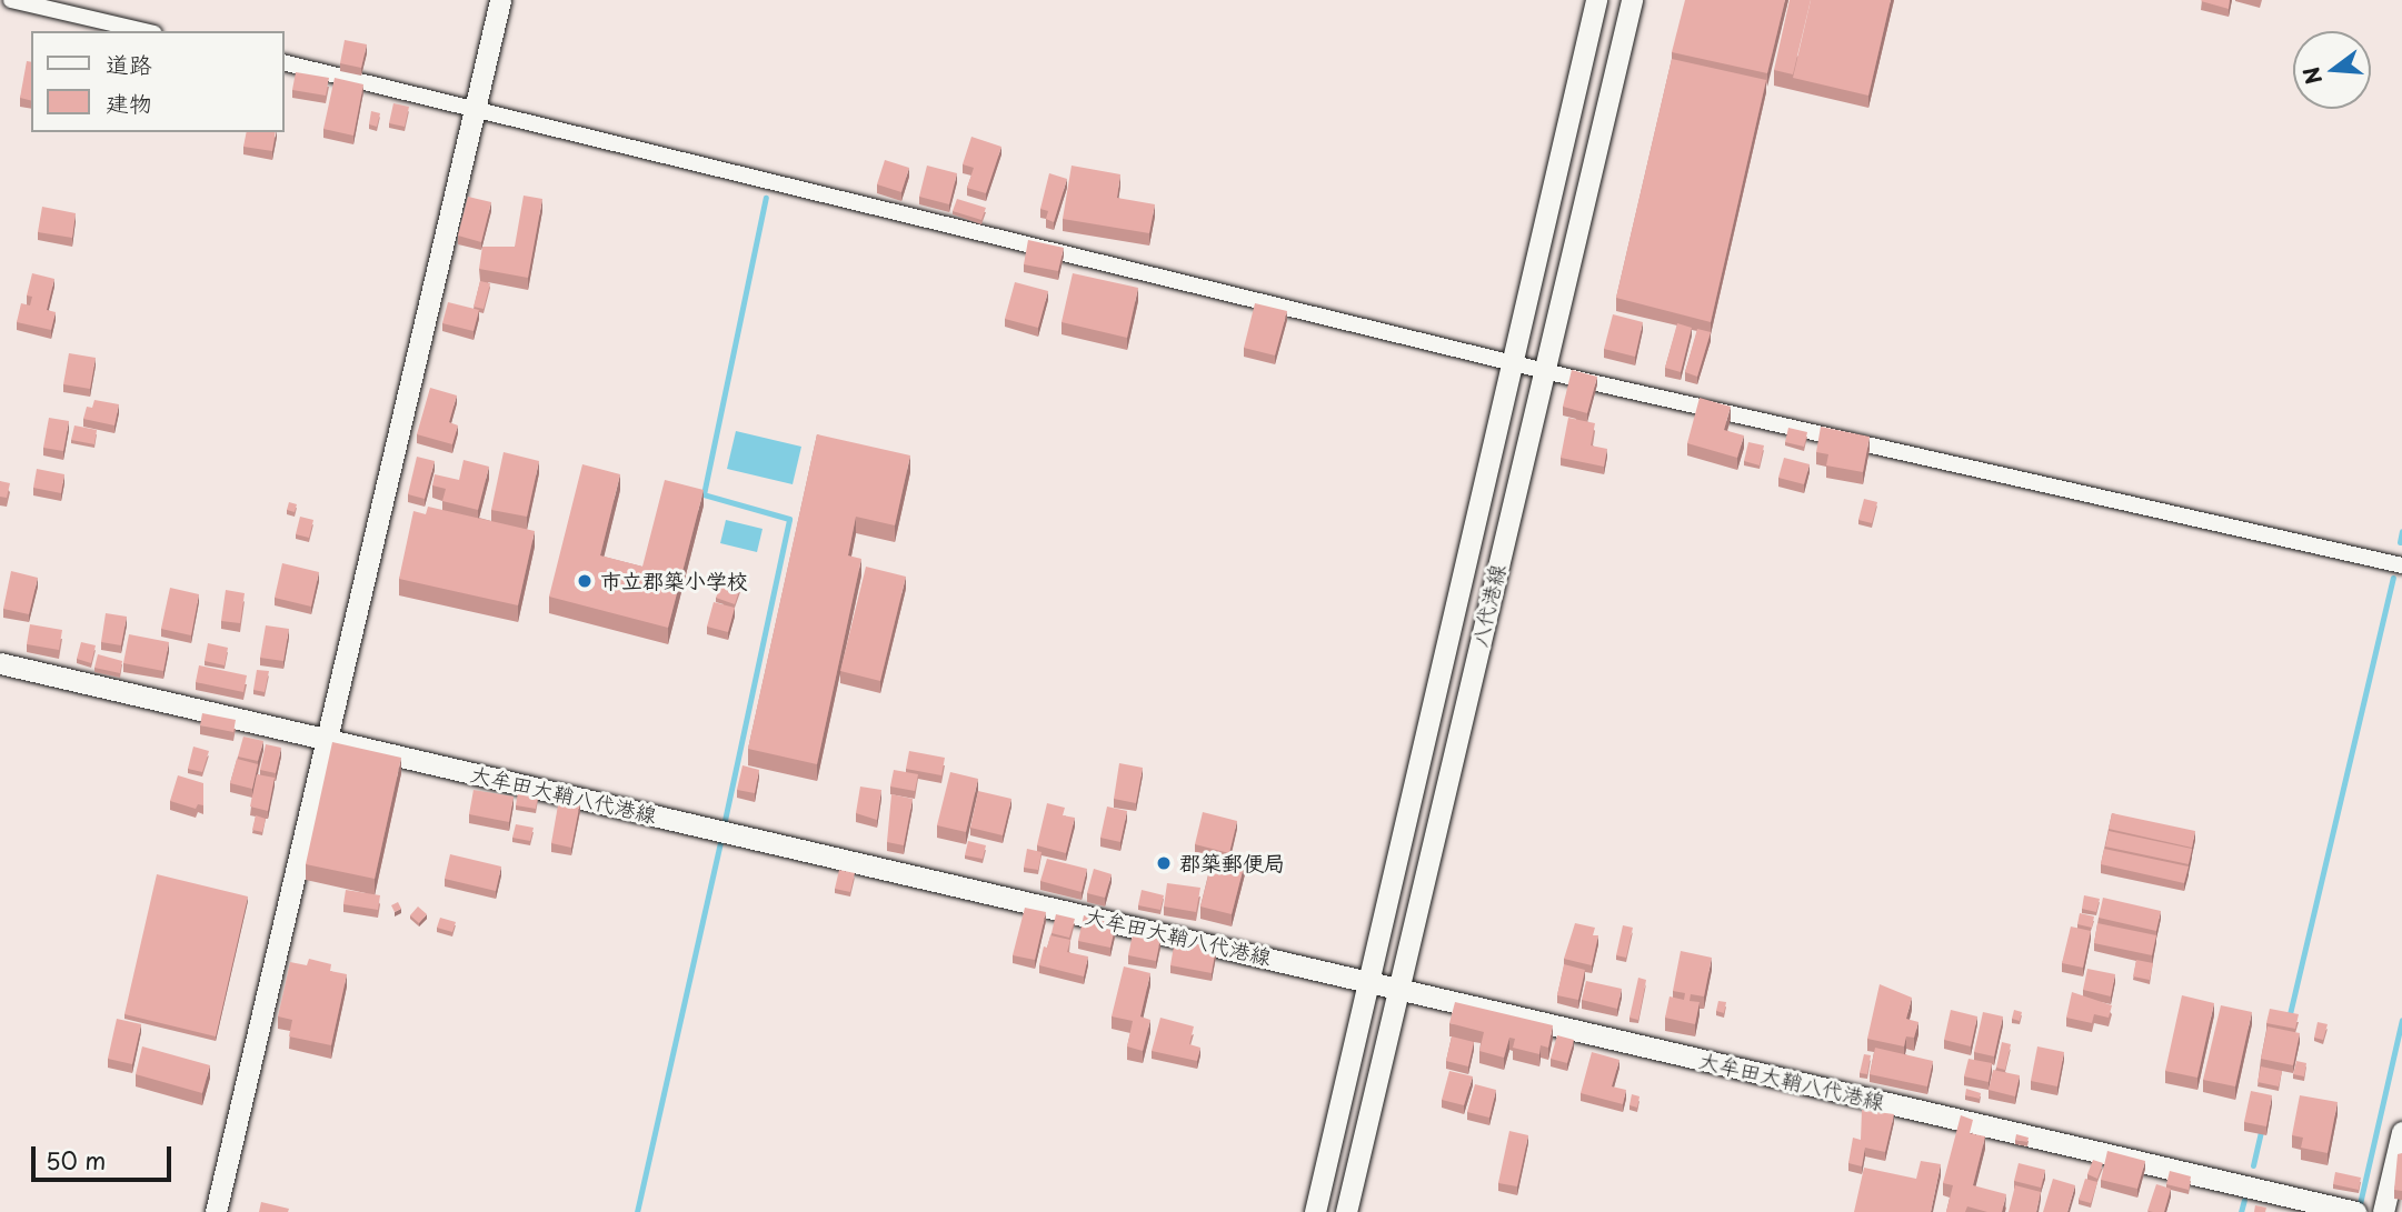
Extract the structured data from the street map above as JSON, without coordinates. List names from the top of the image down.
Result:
{
  "streets": {
    "main road": ["八代港線", "大牟田大鞘八代港線"]
  },
  "crossings": [
    ["八代港線", "大牟田大鞘八代港線"]
  ],
  "places": ["市立郡築小学校", "郡築郵便局"],
  "legend": ["道路", "建物"],
  "scale_bar": "50 m",
  "north": "left"
}
